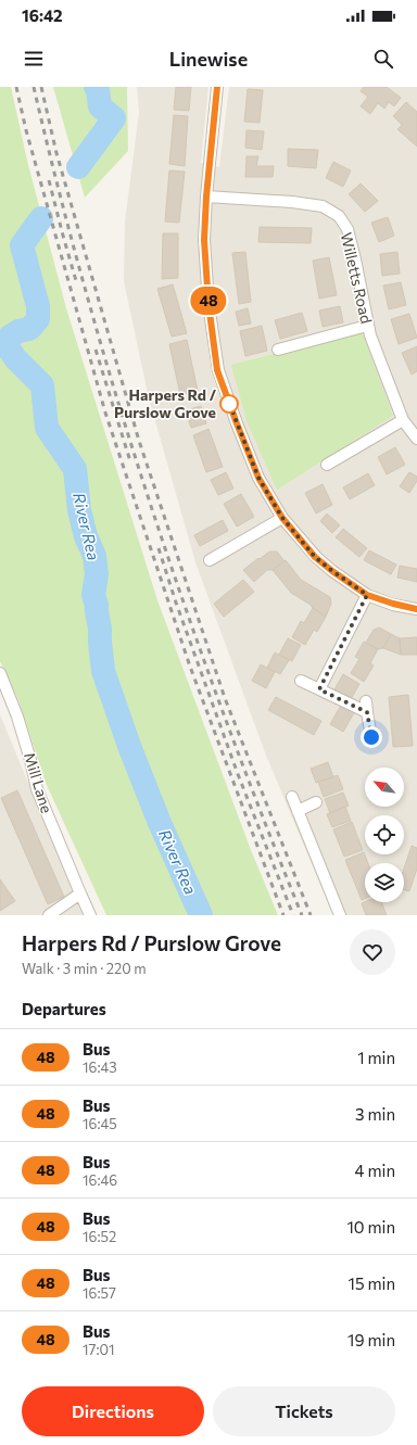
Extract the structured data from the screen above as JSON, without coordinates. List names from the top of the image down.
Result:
{
  "streets": {
    "street": ["Willetts Road", "Mill Lane"]
  },
  "water": ["River Rea"],
  "places": ["Harpers Rd / Purslow Grove"],
  "lines": ["bus line 48"],
  "north": "top left",
  "page": {
    "status": "16:42",
    "header": "Linewise",
    "on_map": "48",
    "heading": [
      ["Harpers Rd / Purslow Grove", "Walk · 3 min · 220 m"],
      "Departures"
    ],
    "list": [
      {
        "mark": "48",
        "name": "Bus",
        "note": "16:43",
        "value": "1 min"
      },
      {
        "mark": "48",
        "name": "Bus",
        "note": "16:45",
        "value": "3 min"
      },
      {
        "mark": "48",
        "name": "Bus",
        "note": "16:46",
        "value": "4 min"
      },
      {
        "mark": "48",
        "name": "Bus",
        "note": "16:52",
        "value": "10 min"
      },
      {
        "mark": "48",
        "name": "Bus",
        "note": "16:57",
        "value": "15 min"
      },
      {
        "mark": "48",
        "name": "Bus",
        "note": "17:01",
        "value": "19 min"
      }
    ],
    "buttons": ["Directions", "Tickets"]
  }
}
